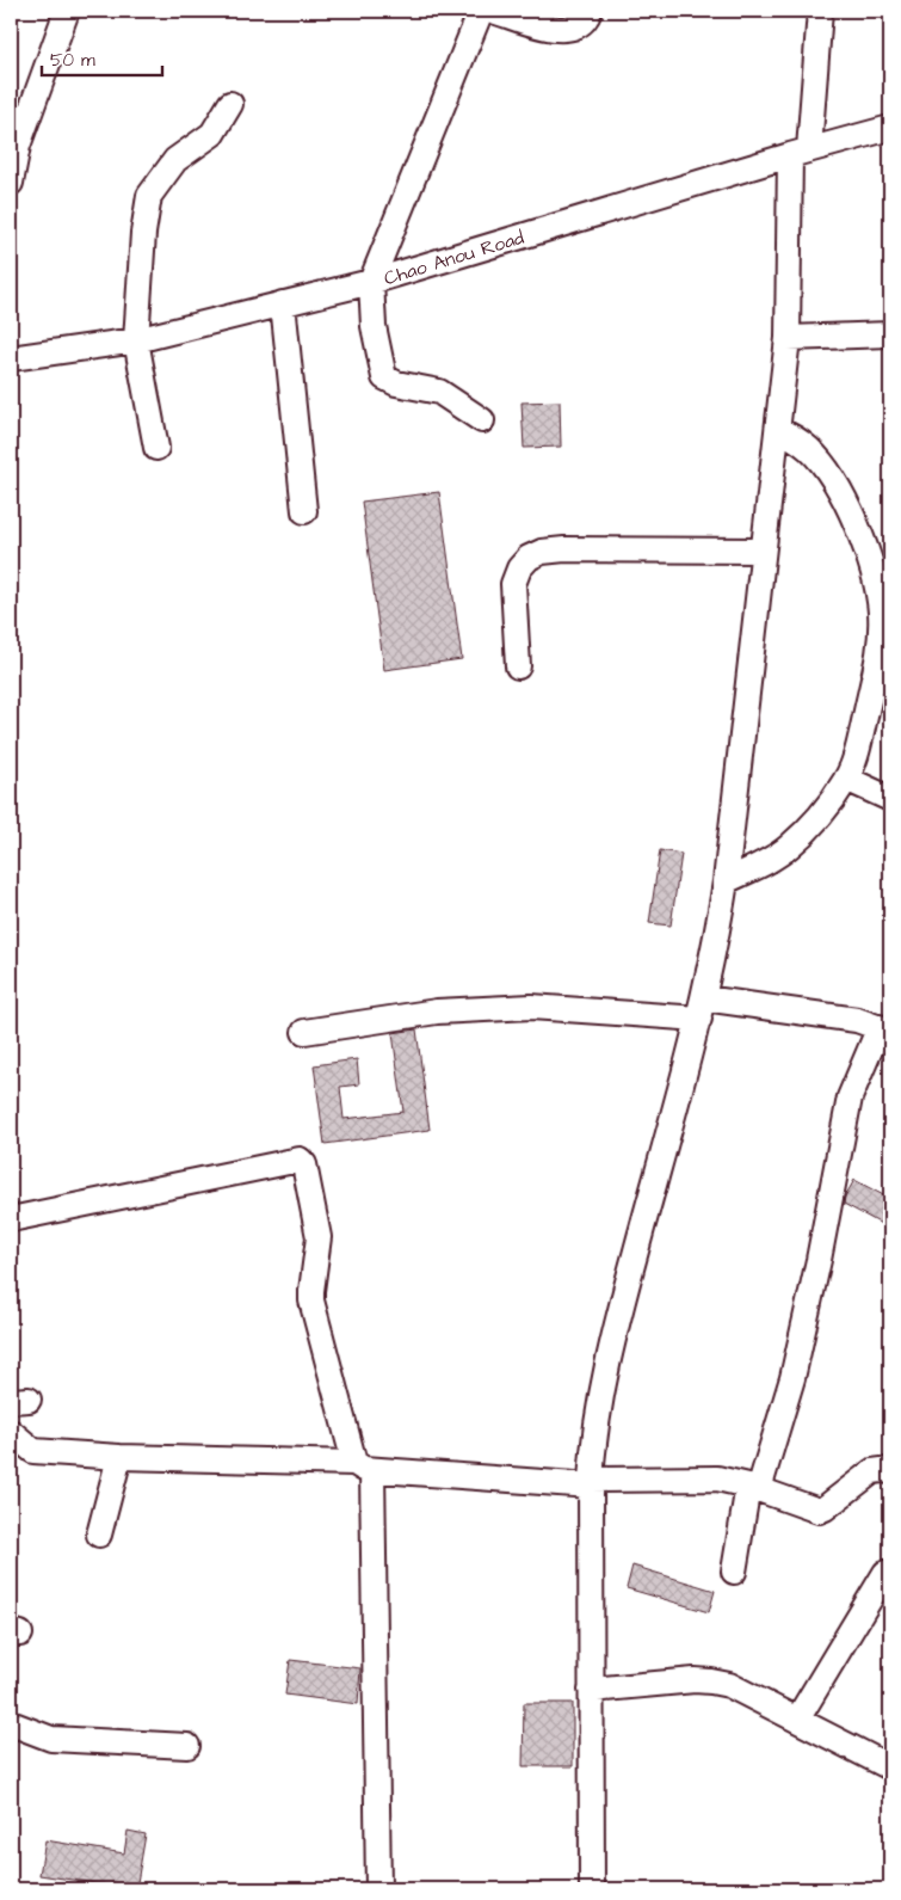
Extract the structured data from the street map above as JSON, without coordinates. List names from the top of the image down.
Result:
{
  "streets": {
    "street": ["Chao Anou Road"]
  },
  "scale_bar": "50 m"
}
